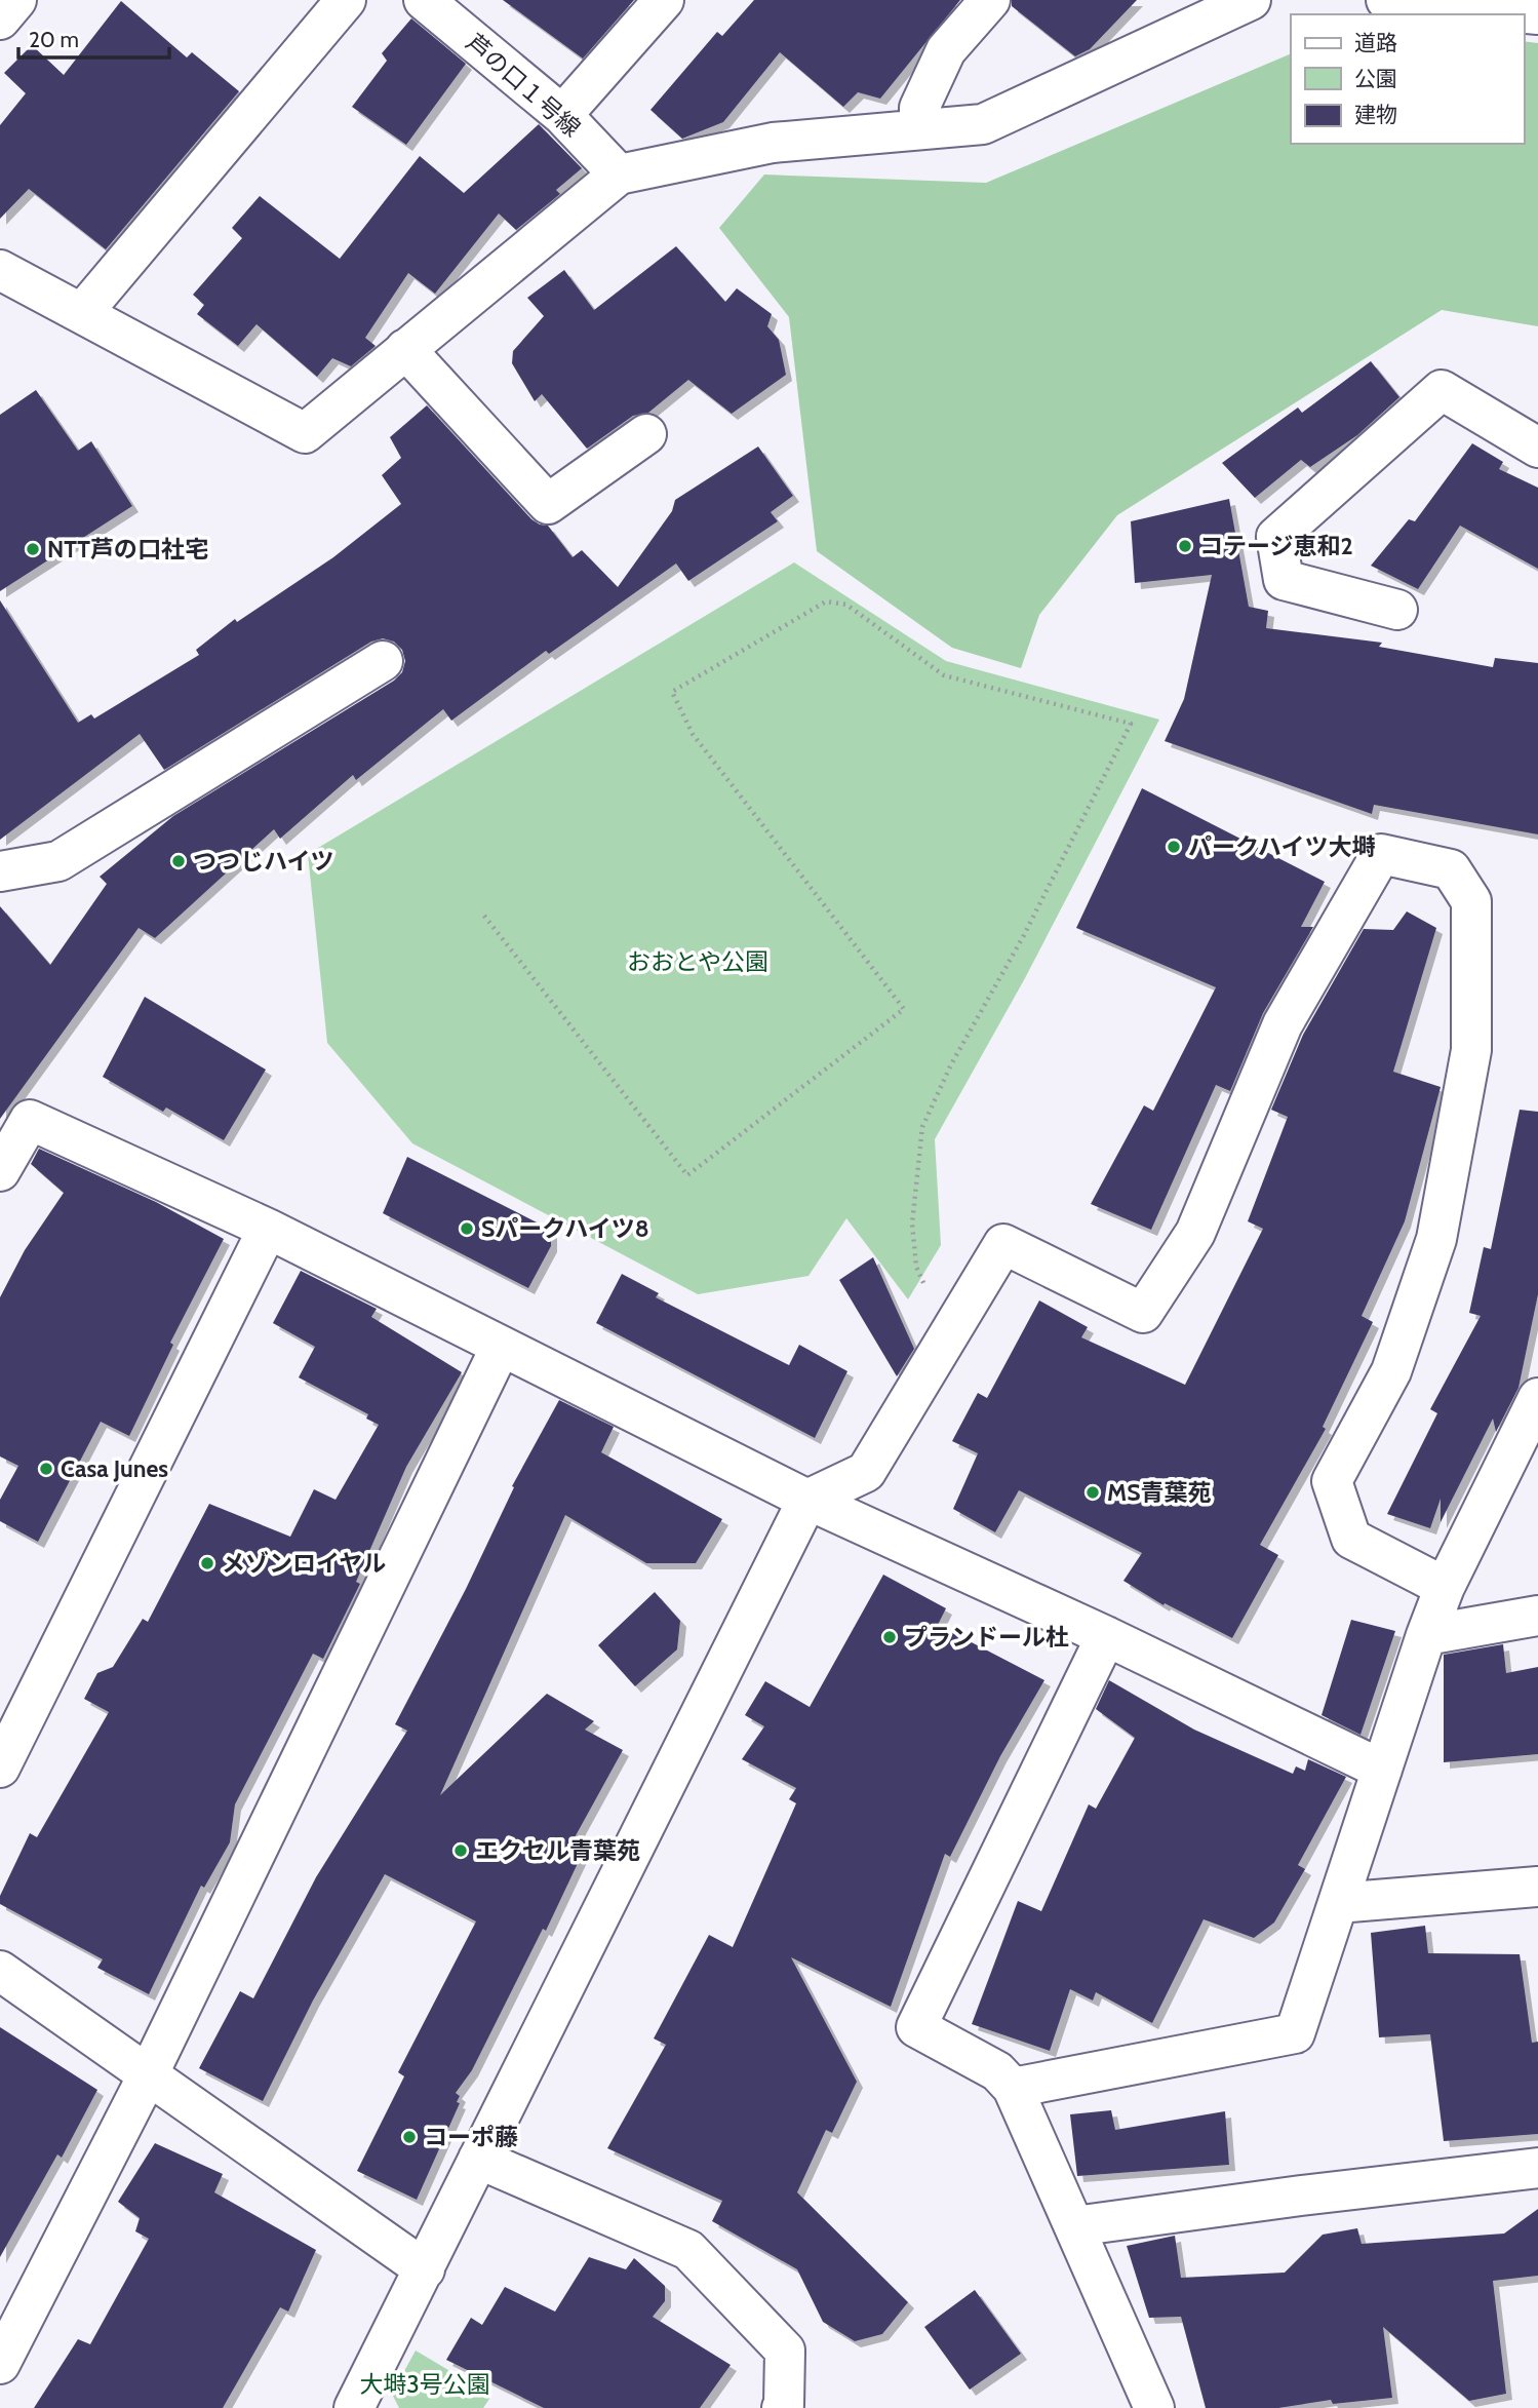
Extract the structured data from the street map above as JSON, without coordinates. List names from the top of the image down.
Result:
{
  "streets": {
    "street": ["芦の口１号線"]
  },
  "parks": ["おおとや公園", "大塒3号公園"],
  "places": [
    "コテージ恵和2",
    "NTT芦の口社宅",
    "パークハイツ大塒",
    "つつじハイツ",
    "Sパークハイツ8",
    "Casa Junes",
    "MS青葉苑",
    "メゾンロイヤル",
    "プランドール杜",
    "エクセル青葉苑",
    "コーポ藤"
  ],
  "legend": ["道路", "公園", "建物"],
  "scale_bar": "20 m"
}
